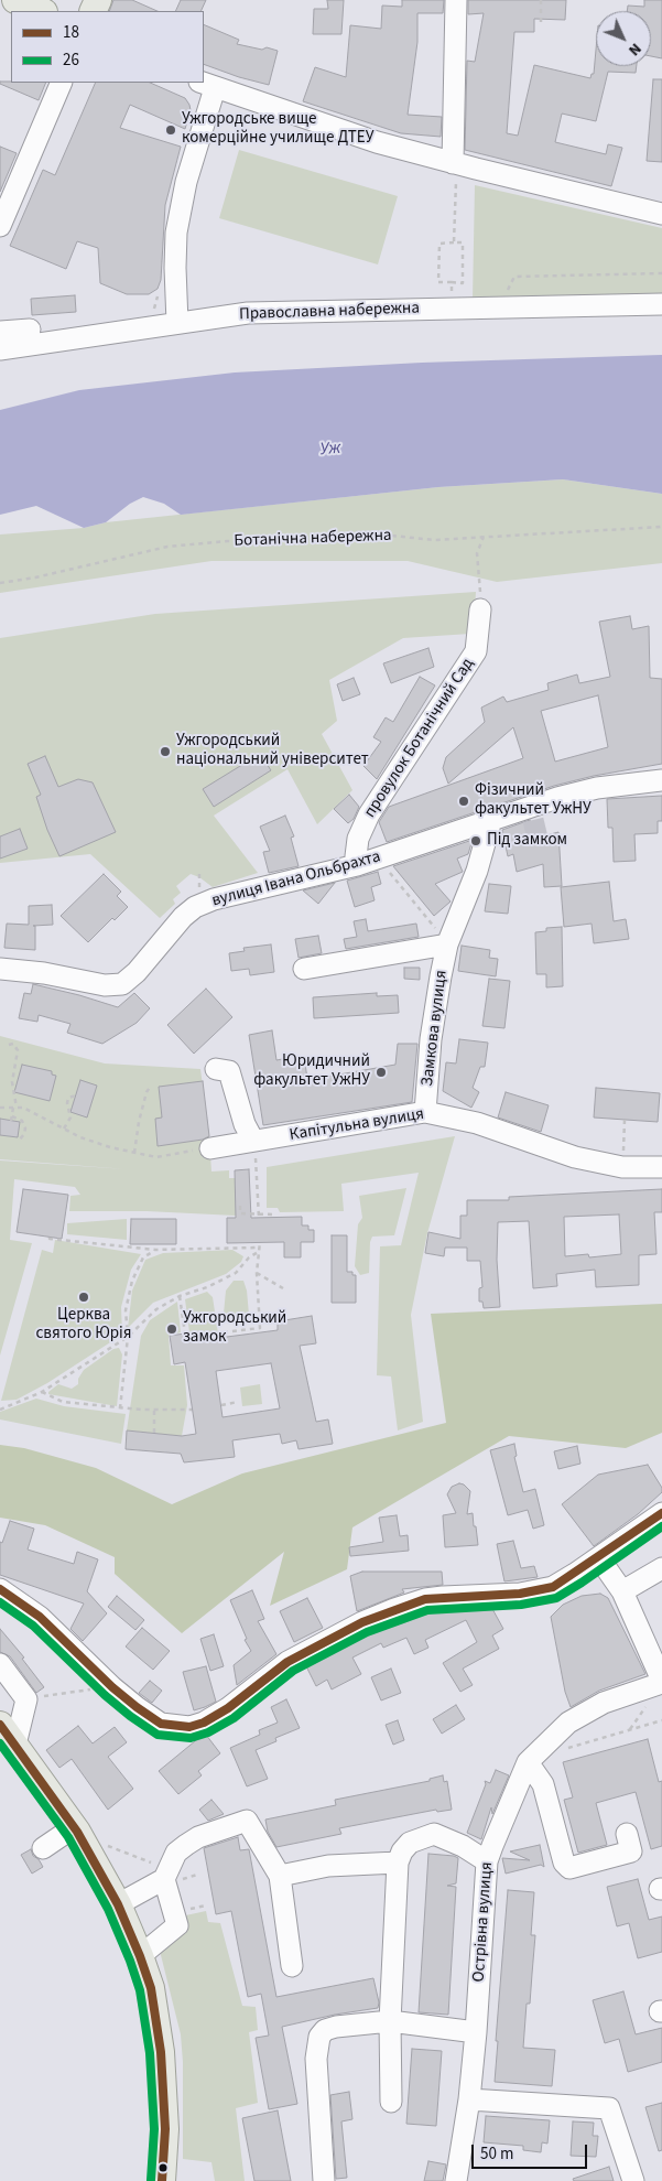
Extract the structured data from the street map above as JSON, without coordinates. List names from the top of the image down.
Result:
{
  "streets": {
    "street": [
      "Православна набережна",
      "провулок Ботанічний Сад",
      "вулиця Івана Ольбрахта",
      "Замкова вулиця",
      "Капітульна вулиця",
      "Острівна вулиця"
    ],
    "path": ["Ботанічна набережна"]
  },
  "crossings": [
    ["провулок Ботанічний Сад", "вулиця Івана Ольбрахта"],
    ["вулиця Івана Ольбрахта", "Замкова вулиця"],
    ["Замкова вулиця", "Капітульна вулиця"]
  ],
  "water": ["Уж"],
  "places": [
    "Ужгородське вище комерційне училище ДТЕУ",
    "Ужгородський національний університет",
    "Фізичний факультет УжНУ",
    "Під замком",
    "Юридичний факультет УжНУ",
    "Церква святого Юрія",
    "Ужгородський замок"
  ],
  "lines": ["transit line 18", "transit line 26"],
  "legend": ["18", "26"],
  "scale_bar": "50 m",
  "north": "bottom right"
}
